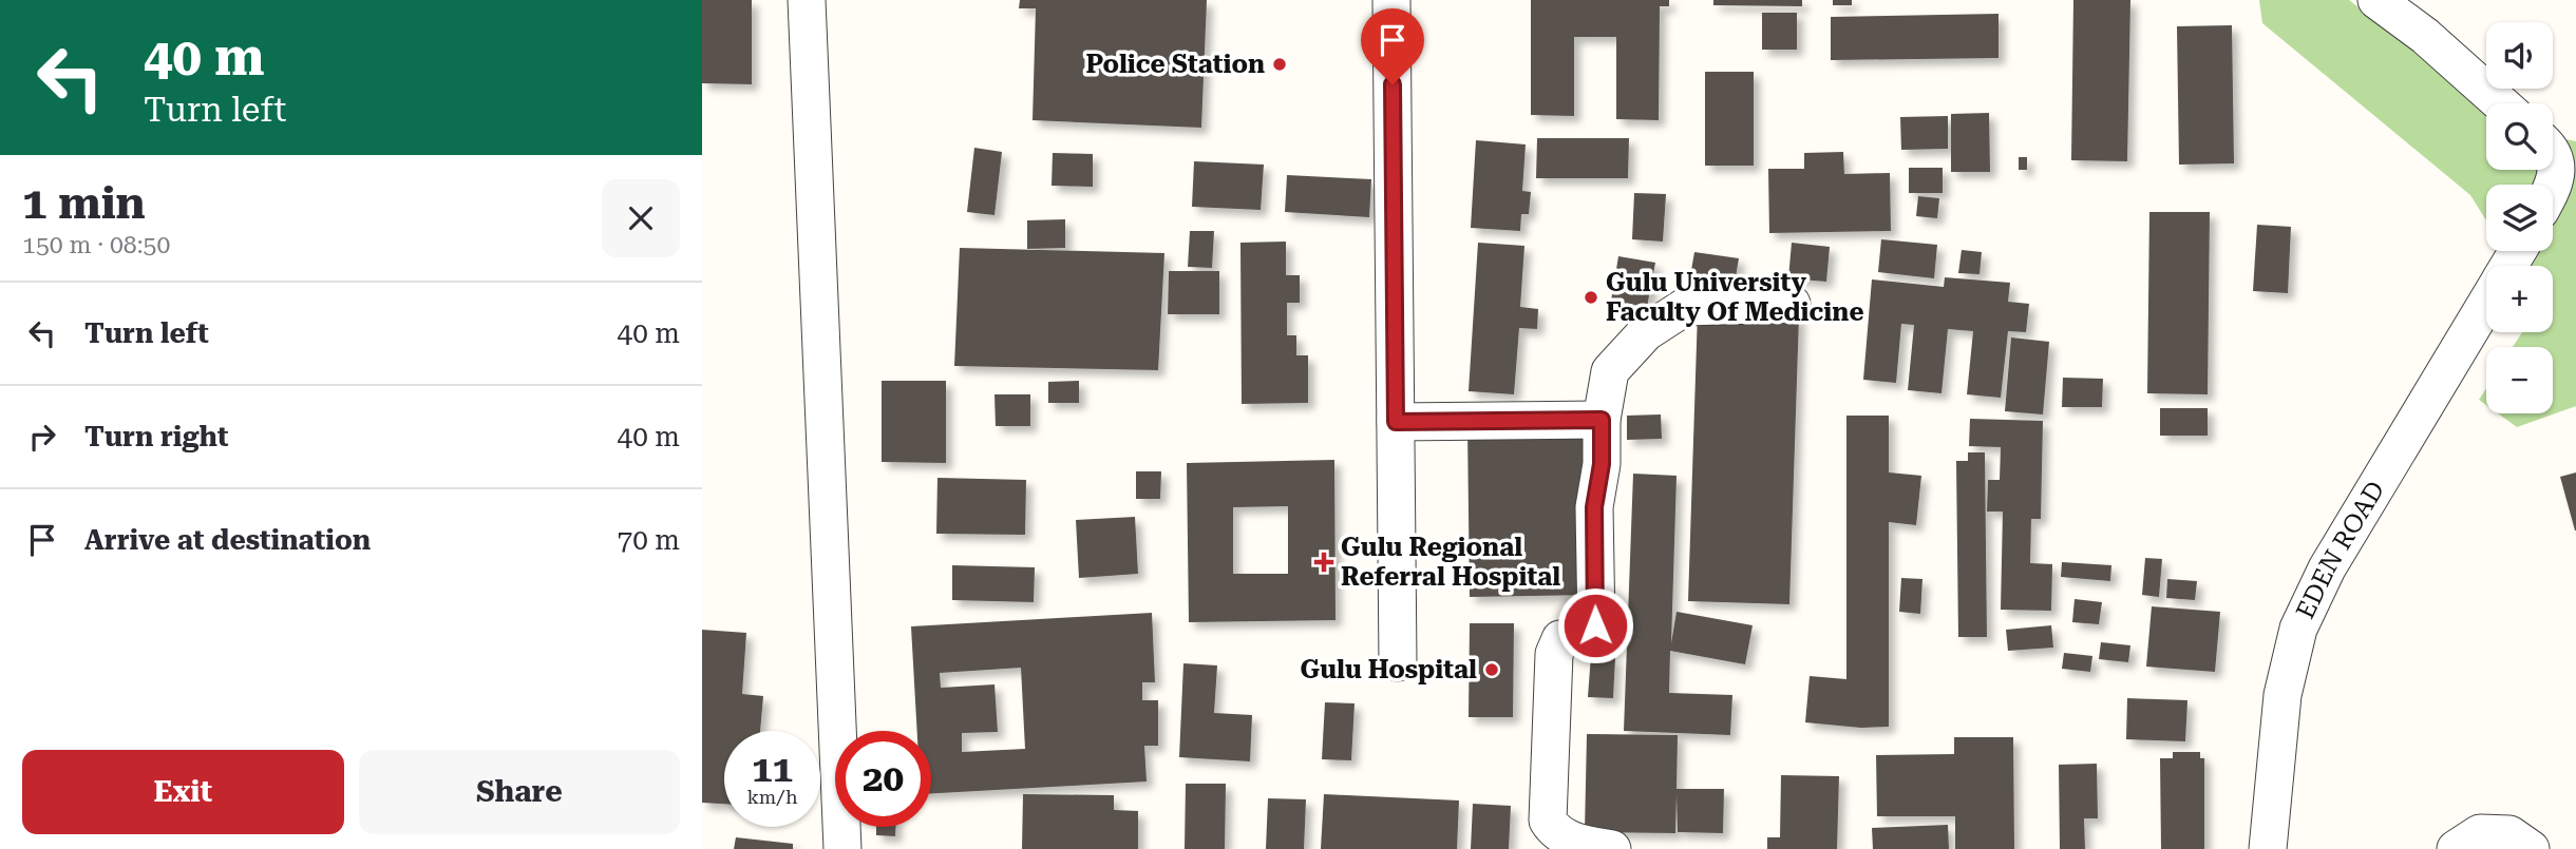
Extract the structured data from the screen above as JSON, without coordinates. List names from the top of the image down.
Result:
{
  "streets": {
    "street": ["EDEN ROAD"]
  },
  "places": {
    "other": ["Police Station", "Gulu University Faculty Of Medicine", "Gulu Hospital"],
    "health": ["Gulu Regional Referral Hospital"]
  },
  "page": {
    "turn": ["40 m", "Turn left"],
    "map_buttons": ["+", "−"],
    "heading": ["1 min", "150 m · 08:50"],
    "list": [
      {
        "name": "Turn left",
        "value": "40 m"
      },
      {
        "name": "Turn right",
        "value": "40 m"
      },
      {
        "name": "Arrive at destination",
        "value": "70 m"
      }
    ],
    "speed": "11 km/h",
    "limit": "20",
    "buttons": ["Exit", "Share"]
  }
}
